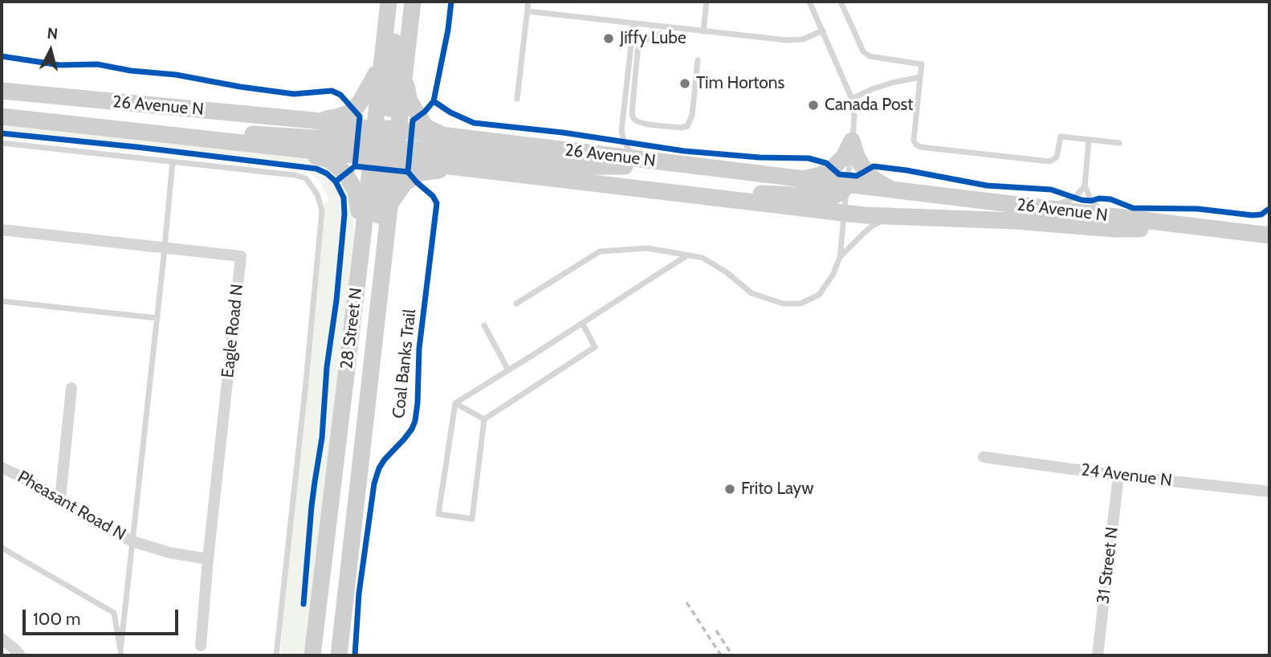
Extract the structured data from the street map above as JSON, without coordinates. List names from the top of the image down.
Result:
{
  "streets": {
    "main road": ["26 Avenue N", "28 Street N"],
    "street": [
      "Eagle Road N",
      "24 Avenue N",
      "Pheasant Road N",
      "31 Street N"
    ],
    "cycle path": ["Coal Banks Trail"]
  },
  "crossings": [
    ["26 Avenue N", "28 Street N"],
    ["Eagle Road N", "Pheasant Road N"],
    ["24 Avenue N", "31 Street N"]
  ],
  "places": [
    "Jiffy Lube",
    "Tim Hortons",
    "Canada Post",
    "Frito Layw"
  ],
  "scale_bar": "100 m",
  "north": "top"
}
